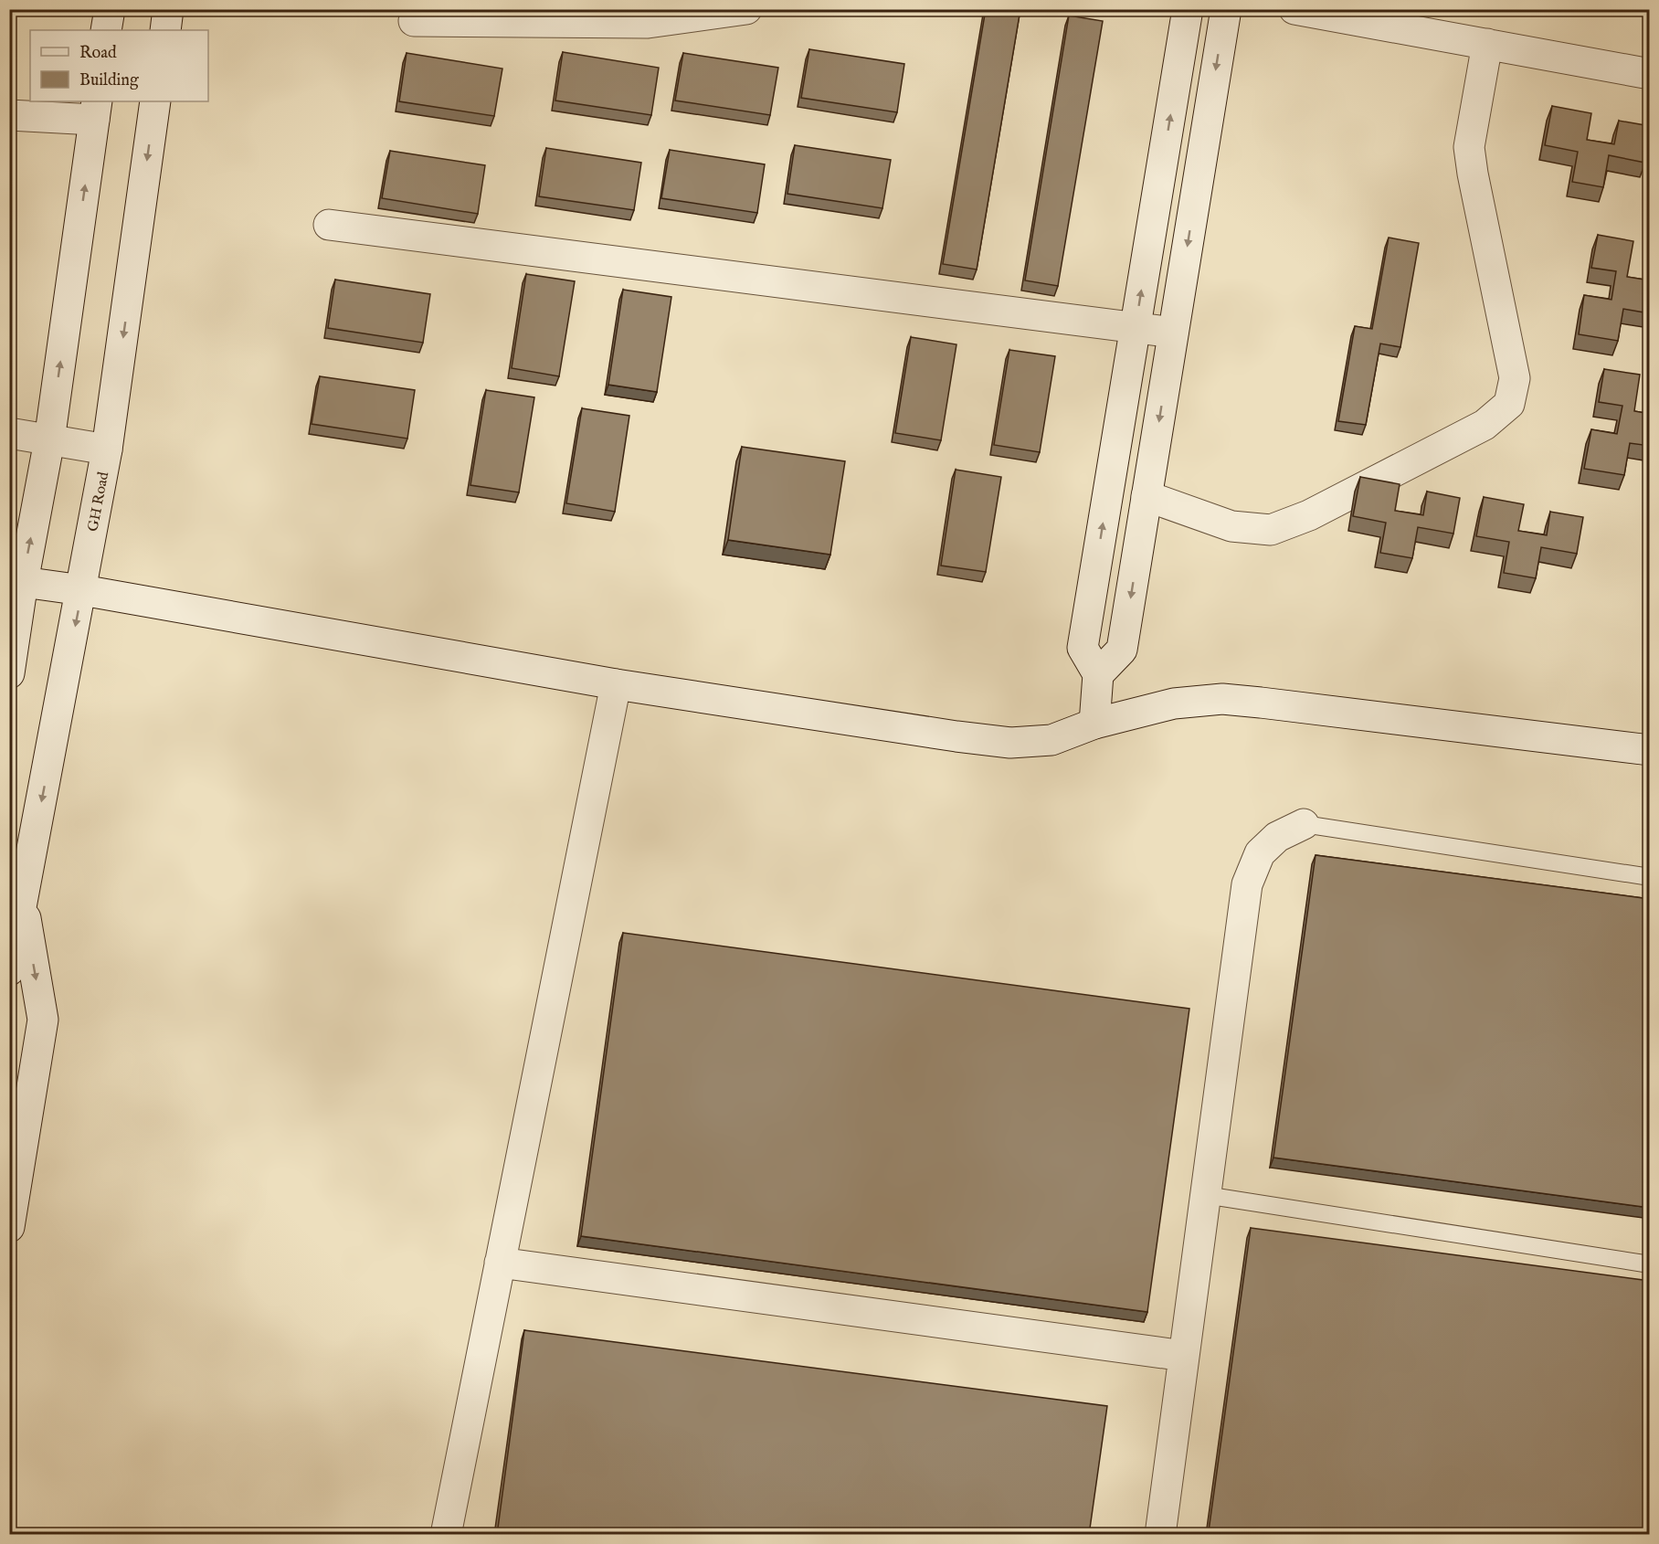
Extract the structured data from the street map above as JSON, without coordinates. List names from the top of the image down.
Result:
{
  "streets": {
    "street": ["GH Road"]
  },
  "legend": ["Road", "Building"]
}
